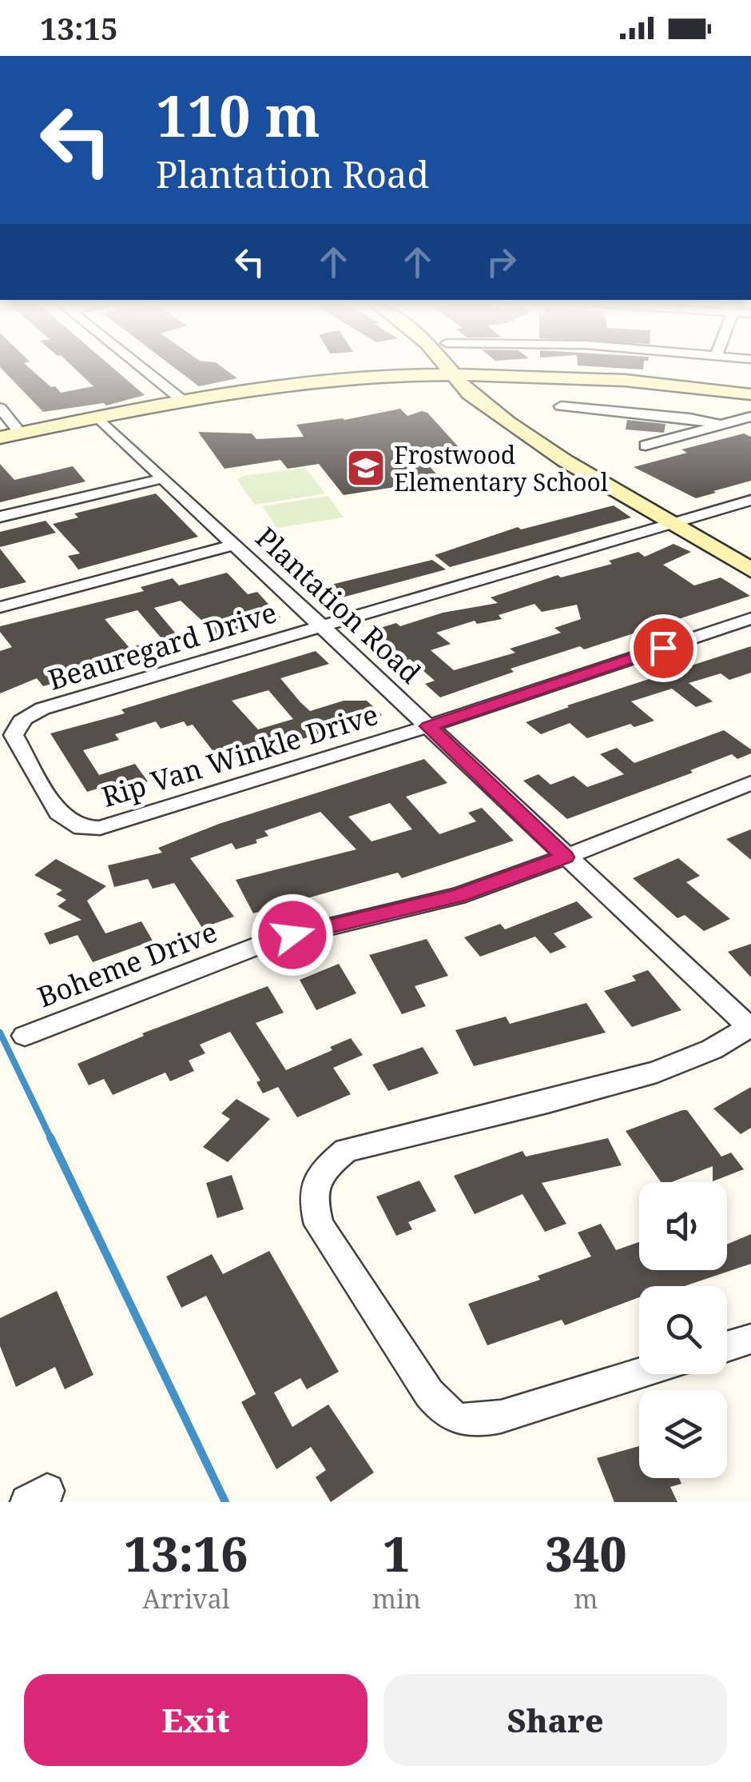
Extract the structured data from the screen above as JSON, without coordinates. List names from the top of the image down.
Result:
{
  "streets": {
    "street": [
      "Plantation Road",
      "Beauregard Drive",
      "Rip Van Winkle Drive",
      "Boheme Drive"
    ]
  },
  "crossings": [
    ["Plantation Road", "Beauregard Drive"],
    ["Plantation Road", "Rip Van Winkle Drive"],
    ["Plantation Road", "Boheme Drive"],
    ["Beauregard Drive", "Rip Van Winkle Drive"]
  ],
  "places": {
    "school or university": ["Frostwood Elementary School"]
  },
  "page": {
    "status": "13:15",
    "turn": ["110 m", "Plantation Road"],
    "eta": [
      "13:16",
      "Arrival",
      "1",
      "min",
      "340",
      "m"
    ],
    "buttons": ["Exit", "Share"]
  }
}
